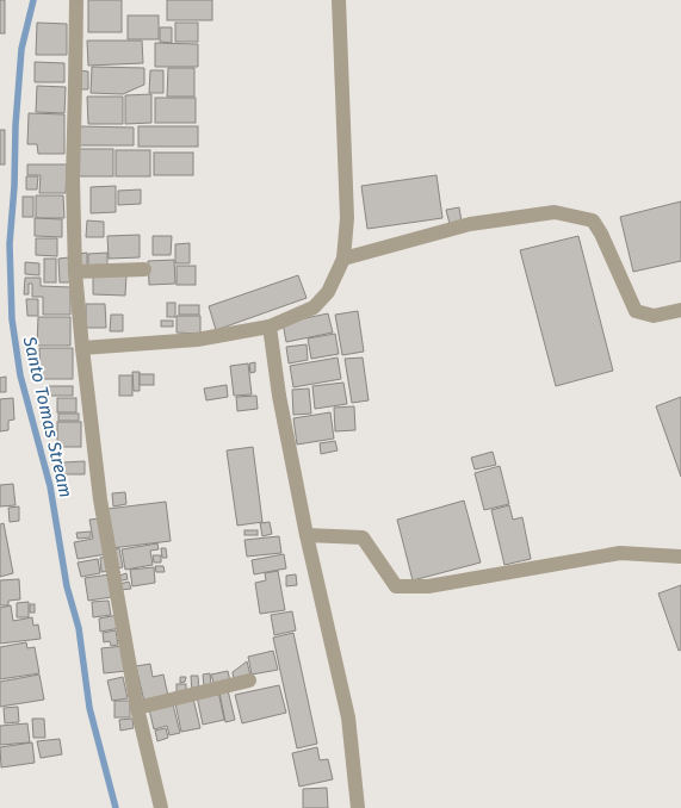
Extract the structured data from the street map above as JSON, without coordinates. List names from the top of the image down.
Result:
{
  "water": ["Santo Tomas Stream"]
}
